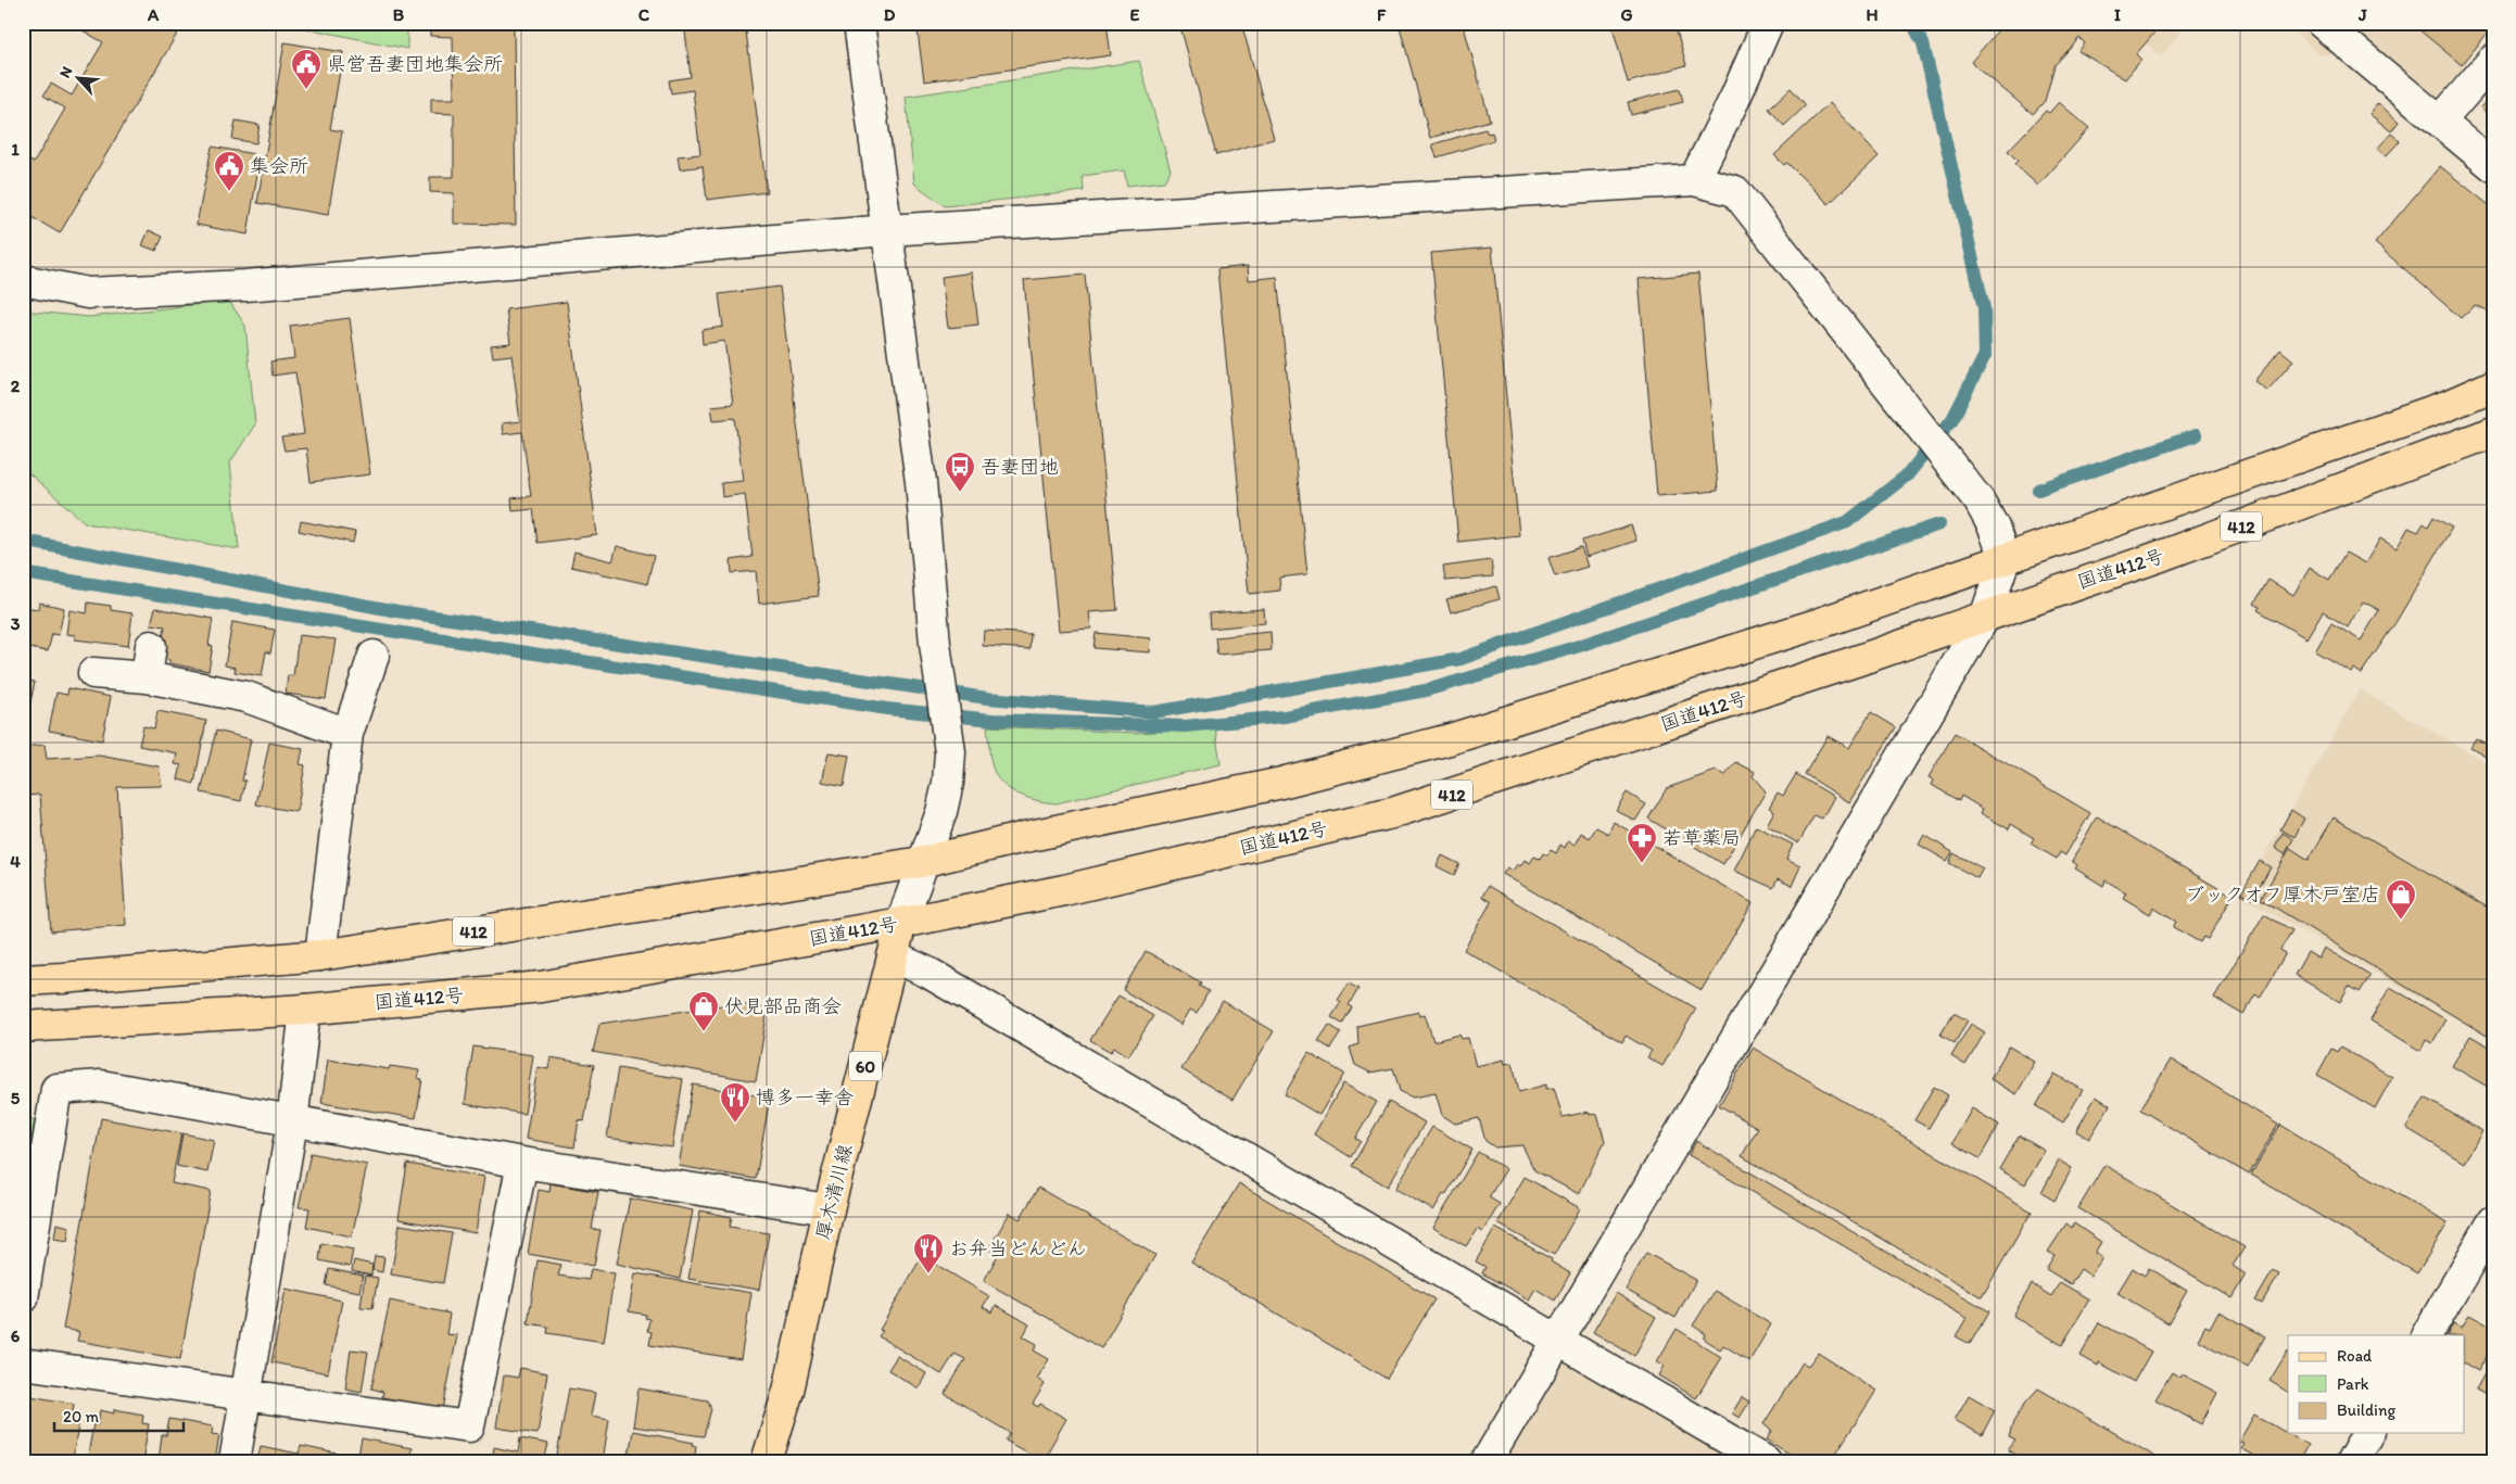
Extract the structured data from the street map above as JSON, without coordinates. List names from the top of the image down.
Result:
{
  "streets": {
    "main road": [
      "412",
      "国道412号",
      "60",
      "厚木清川線"
    ]
  },
  "crossings": [
    ["国道412号", "厚木清川線"]
  ],
  "places": {
    "public building": ["県営吾妻団地集会所", "集会所"],
    "bus stop": ["吾妻団地"],
    "pharmacy": ["若草薬局"],
    "shop": ["ブックオフ厚木戸室店", "伏見部品商会"],
    "restaurant": ["博多一幸舎", "お弁当どんどん"]
  },
  "legend": ["Road", "Park", "Building"],
  "scale_bar": "20 m",
  "north": "top left",
  "grid": {
    "columns": [
      "A",
      "B",
      "C",
      "D",
      "E",
      "F",
      "G",
      "H",
      "I",
      "J"
    ],
    "rows": [
      "1",
      "2",
      "3",
      "4",
      "5",
      "6"
    ]
  }
}
